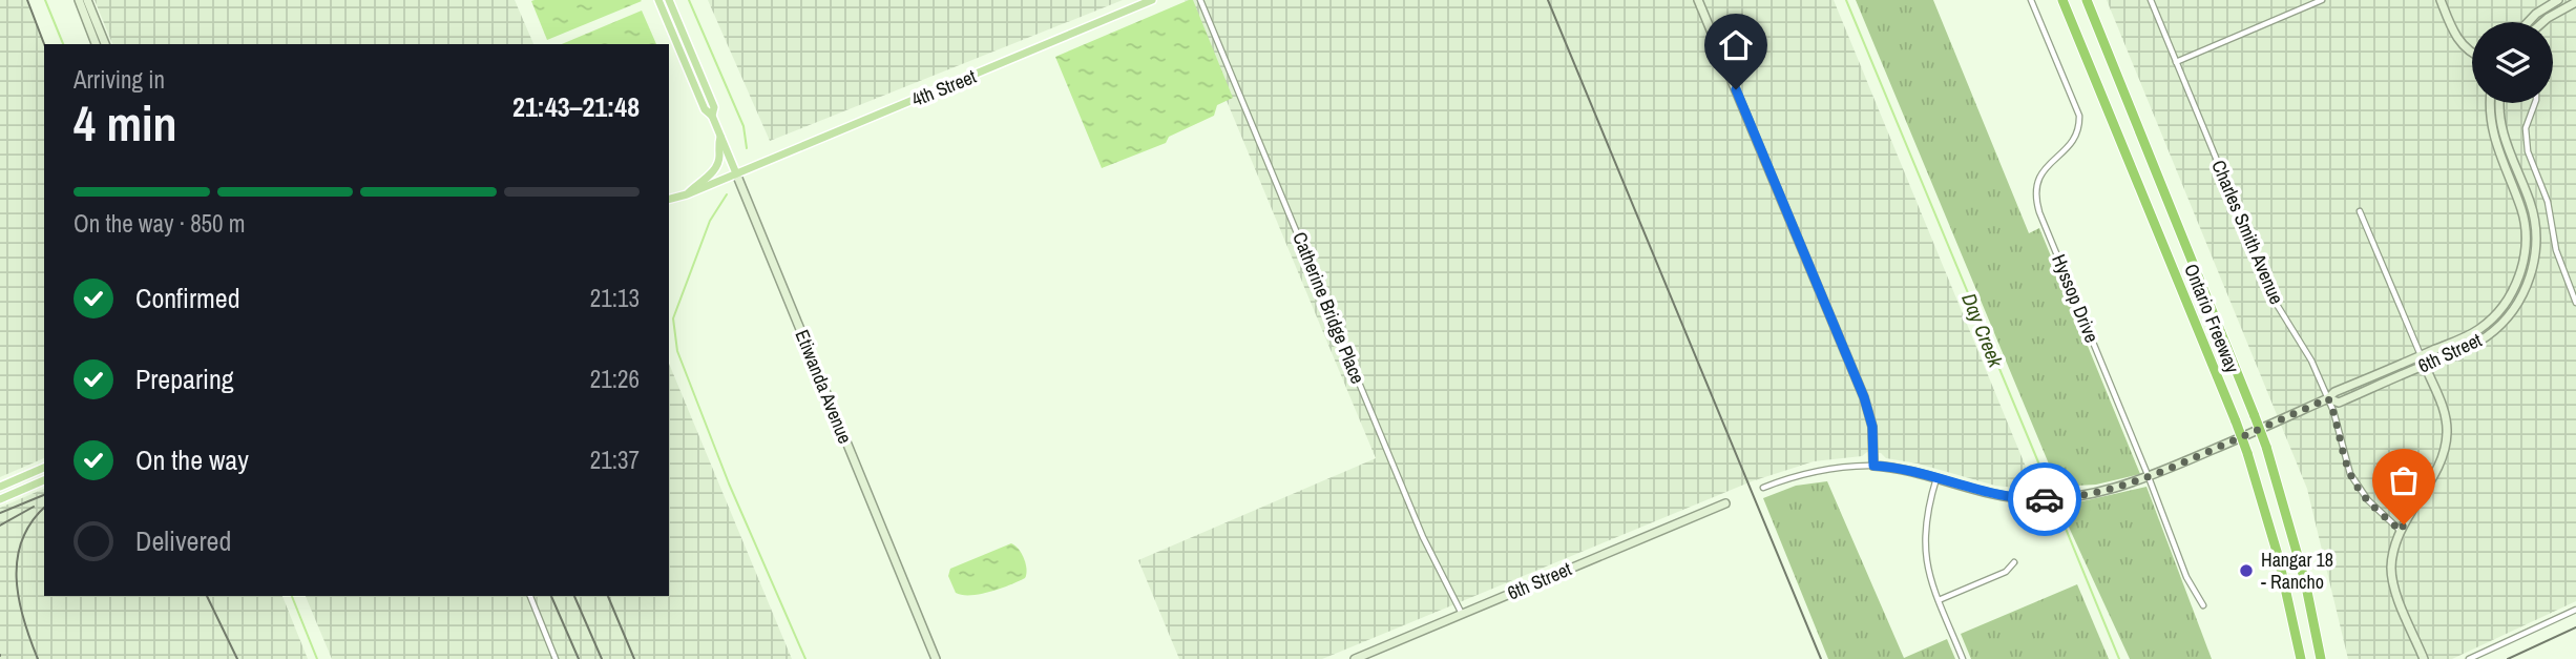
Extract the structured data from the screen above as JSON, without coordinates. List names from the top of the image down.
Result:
{
  "streets": {
    "highway": ["Ontario Freeway"],
    "main road": ["4th Street", "Etiwanda Avenue"],
    "street": [
      "Charles Smith Avenue",
      "Hyssop Drive",
      "Catherine Bridge Place",
      "6th Street"
    ]
  },
  "crossings": [
    ["4th Street", "Etiwanda Avenue"],
    ["Charles Smith Avenue", "6th Street"],
    ["Hyssop Drive", "6th Street"],
    ["Catherine Bridge Place", "6th Street"]
  ],
  "water": ["Day Creek"],
  "places": ["Hangar 18 - Rancho"],
  "page": {
    "heading": ["4 min", "Arriving in", "21:43–21:48"],
    "bar": "On the way · 850 m",
    "list": [
      ["Confirmed", "21:13"],
      ["Preparing", "21:26"],
      ["On the way", "21:37"],
      "Delivered"
    ]
  }
}
